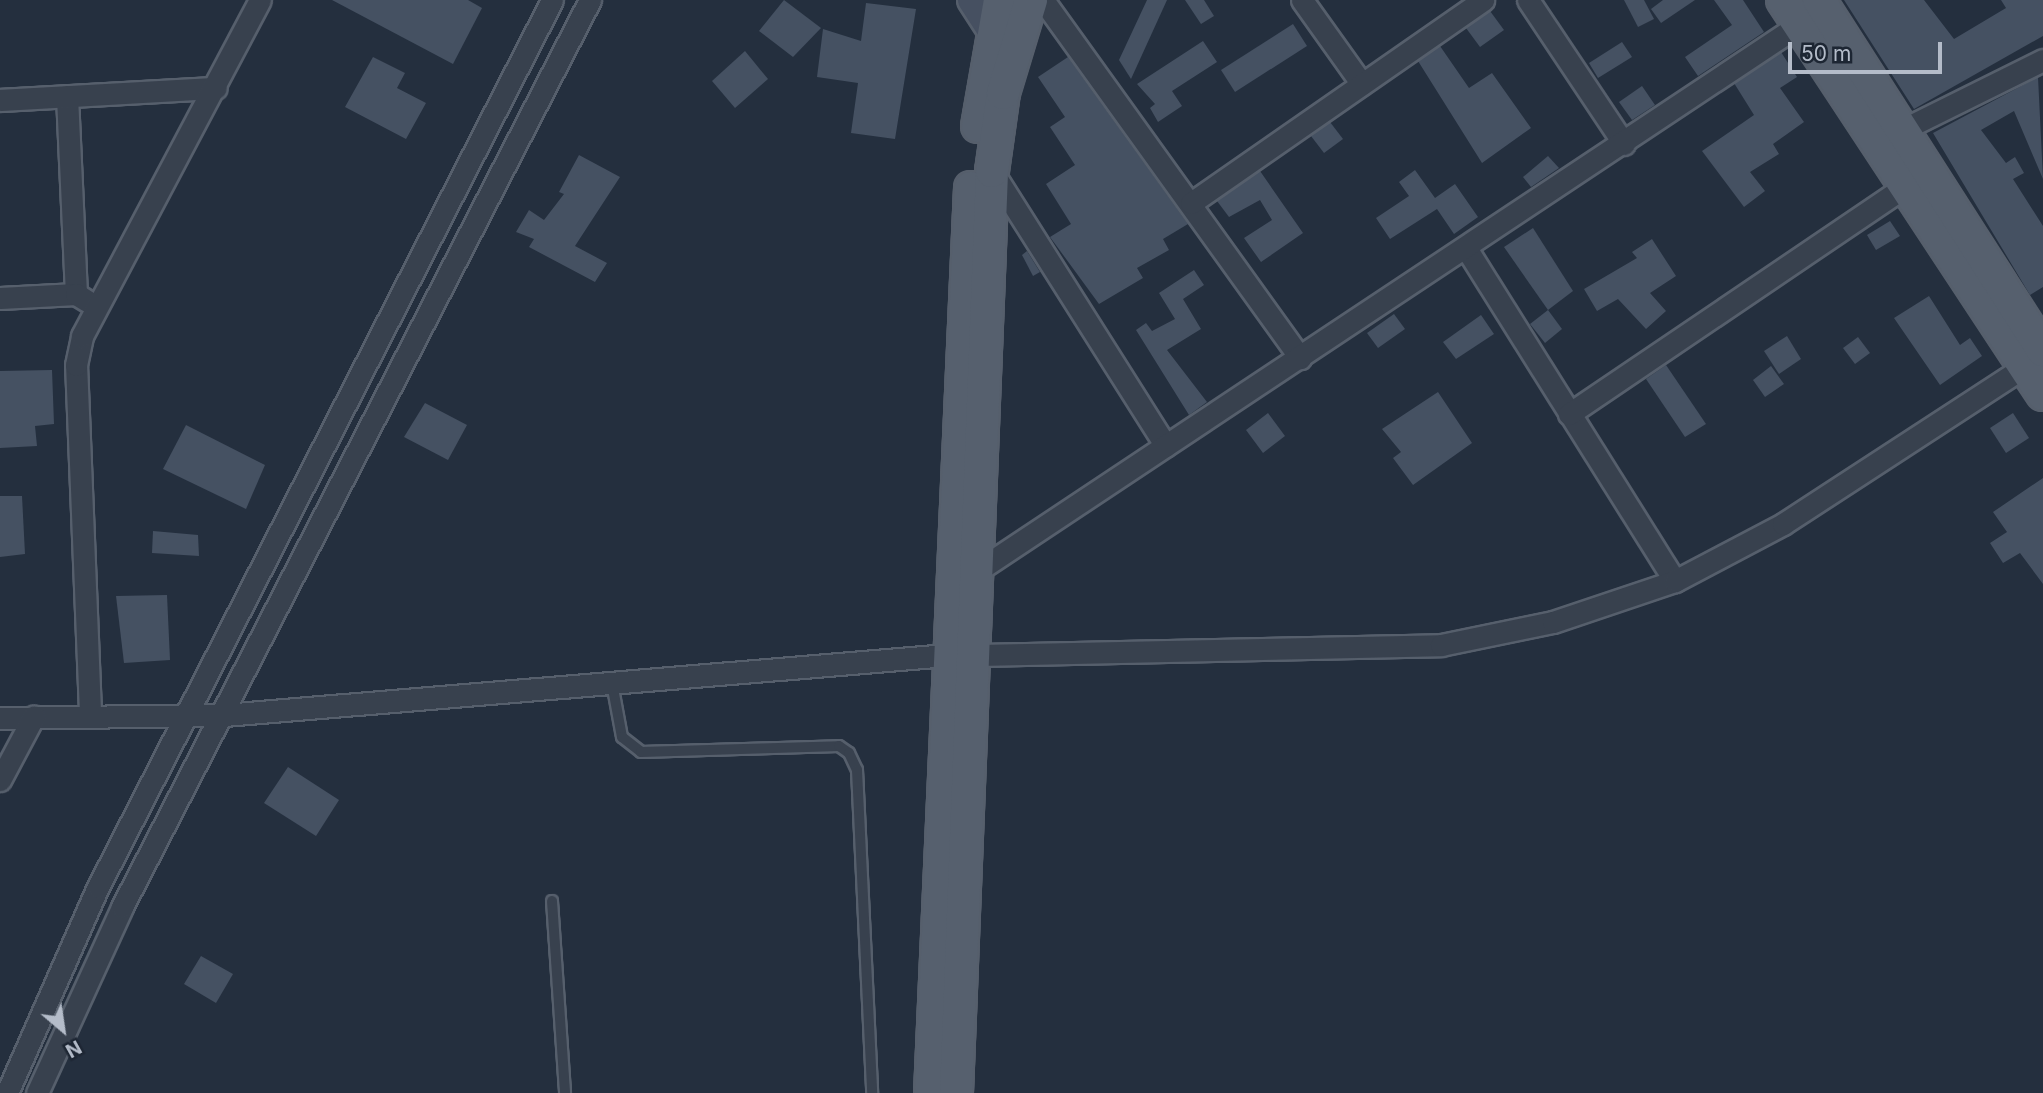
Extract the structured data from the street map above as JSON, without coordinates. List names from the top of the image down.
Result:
{
  "scale_bar": "50 m",
  "north": "bottom right"
}
